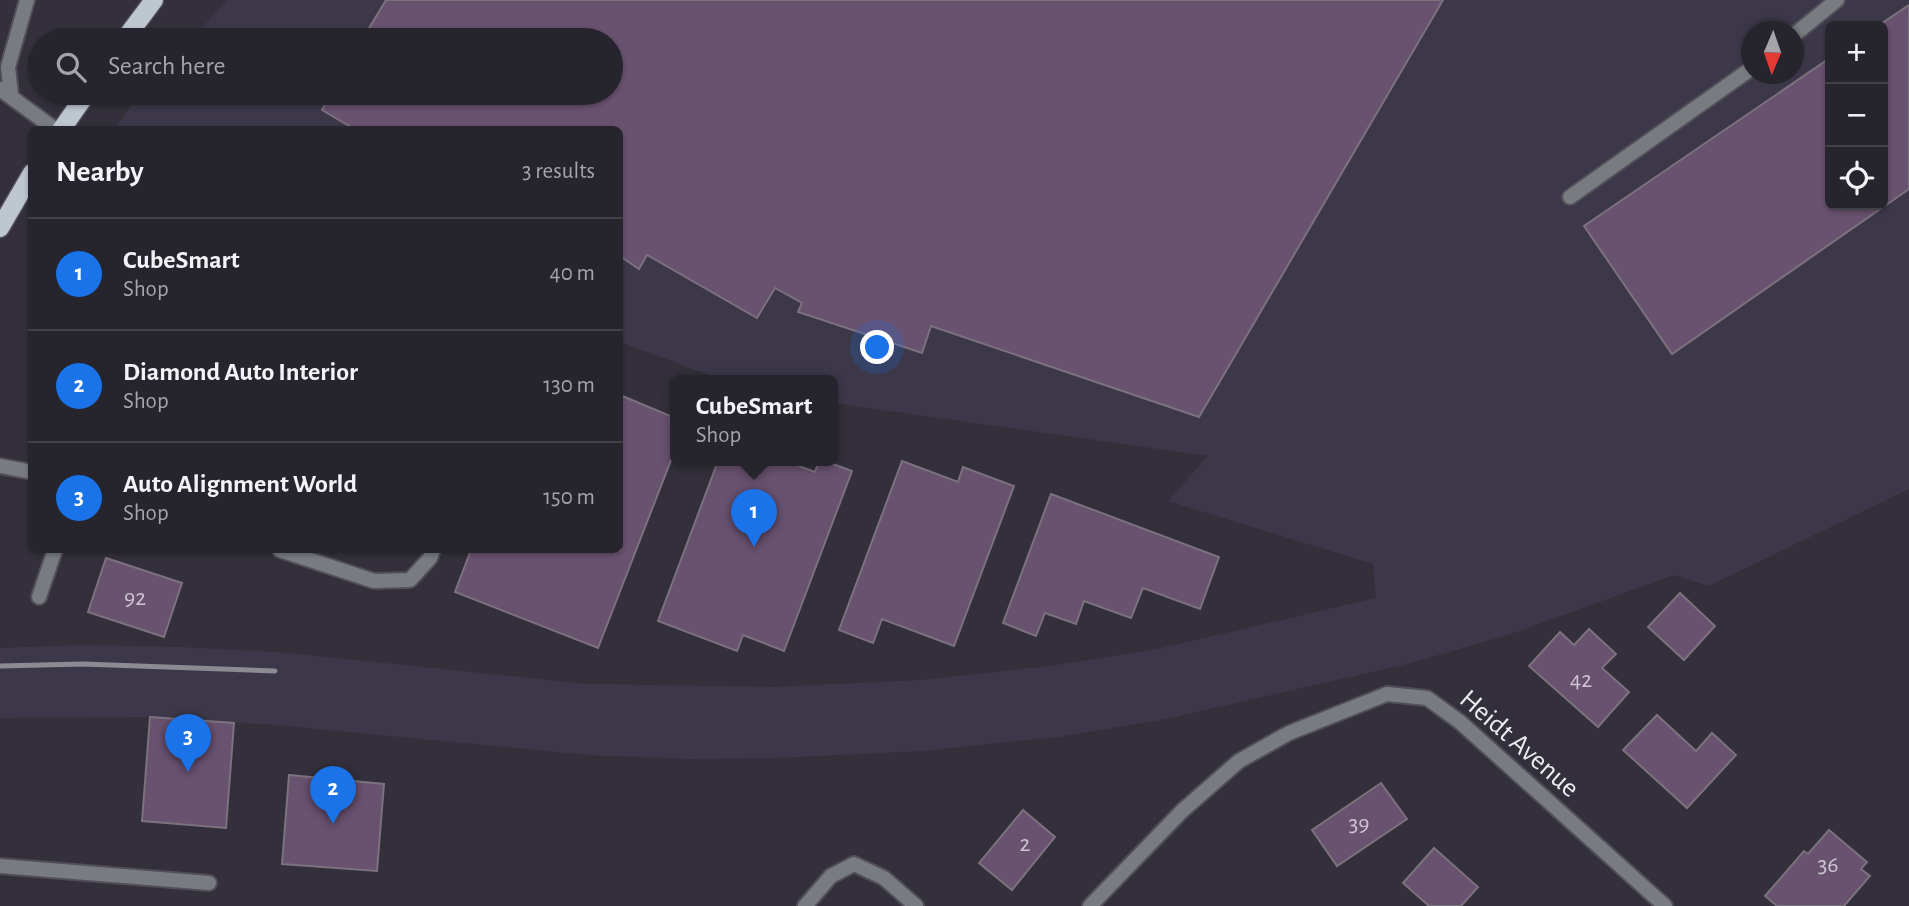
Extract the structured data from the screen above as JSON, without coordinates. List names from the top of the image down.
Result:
{
  "streets": {
    "street": ["Heidt Avenue"]
  },
  "house_numbers": [
    "92",
    "42",
    "39",
    "2",
    "36"
  ],
  "north": "bottom",
  "page": {
    "map_buttons": ["+", "−"],
    "search": "Search here",
    "heading": ["Nearby", "3 results"],
    "list": [
      {
        "mark": "1",
        "name": "CubeSmart",
        "note": "Shop",
        "value": "40 m"
      },
      {
        "mark": "2",
        "name": "Diamond Auto Interior",
        "note": "Shop",
        "value": "130 m"
      },
      {
        "mark": "3",
        "name": "Auto Alignment World",
        "note": "Shop",
        "value": "150 m"
      }
    ],
    "popup": ["CubeSmart", "Shop"],
    "pins": ["1", "3", "2"]
  }
}
